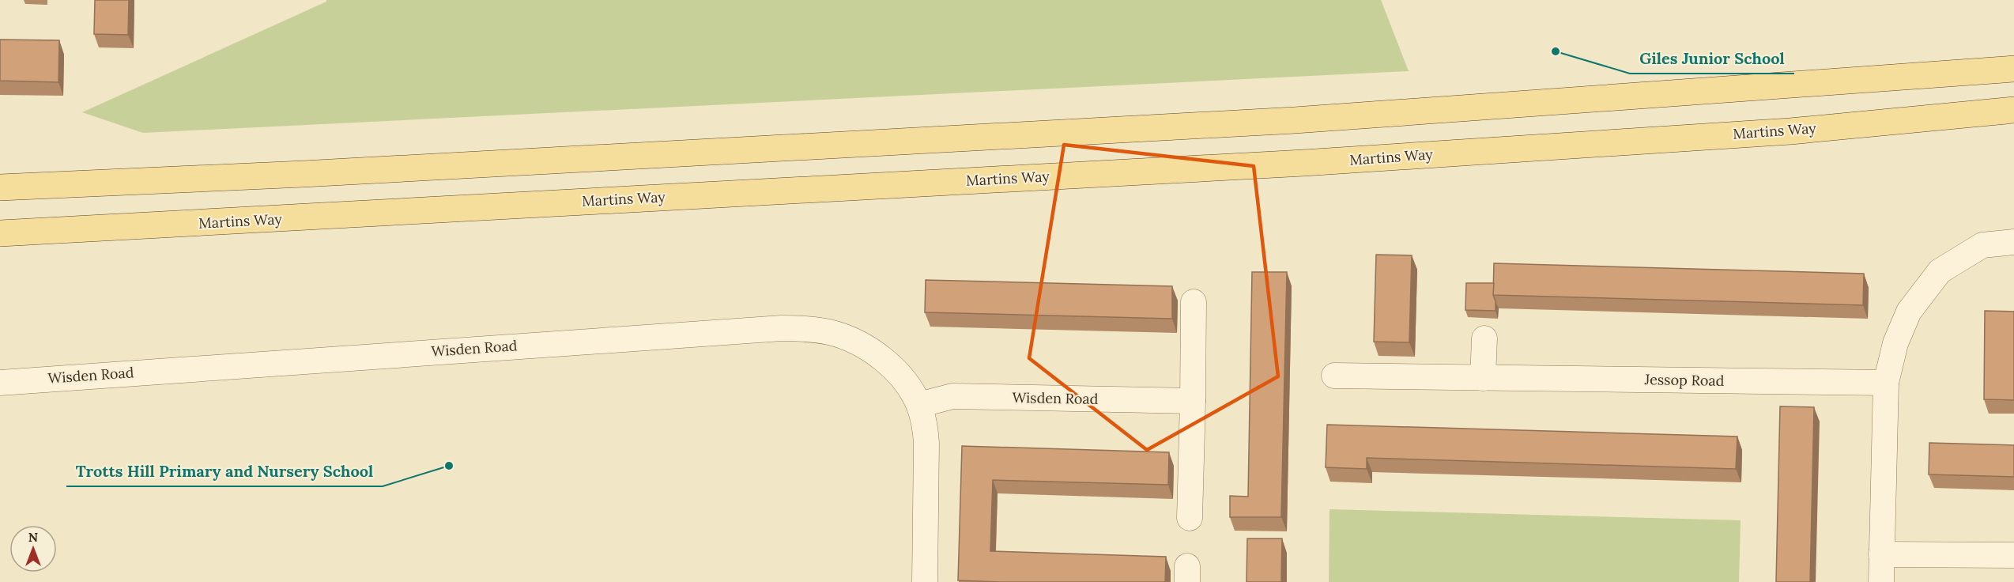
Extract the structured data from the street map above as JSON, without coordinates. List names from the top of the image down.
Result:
{
  "streets": {
    "main road": ["Martins Way"],
    "street": ["Wisden Road", "Jessop Road"]
  },
  "places": ["Giles Junior School", "Trotts Hill Primary and Nursery School"],
  "north": "top"
}
